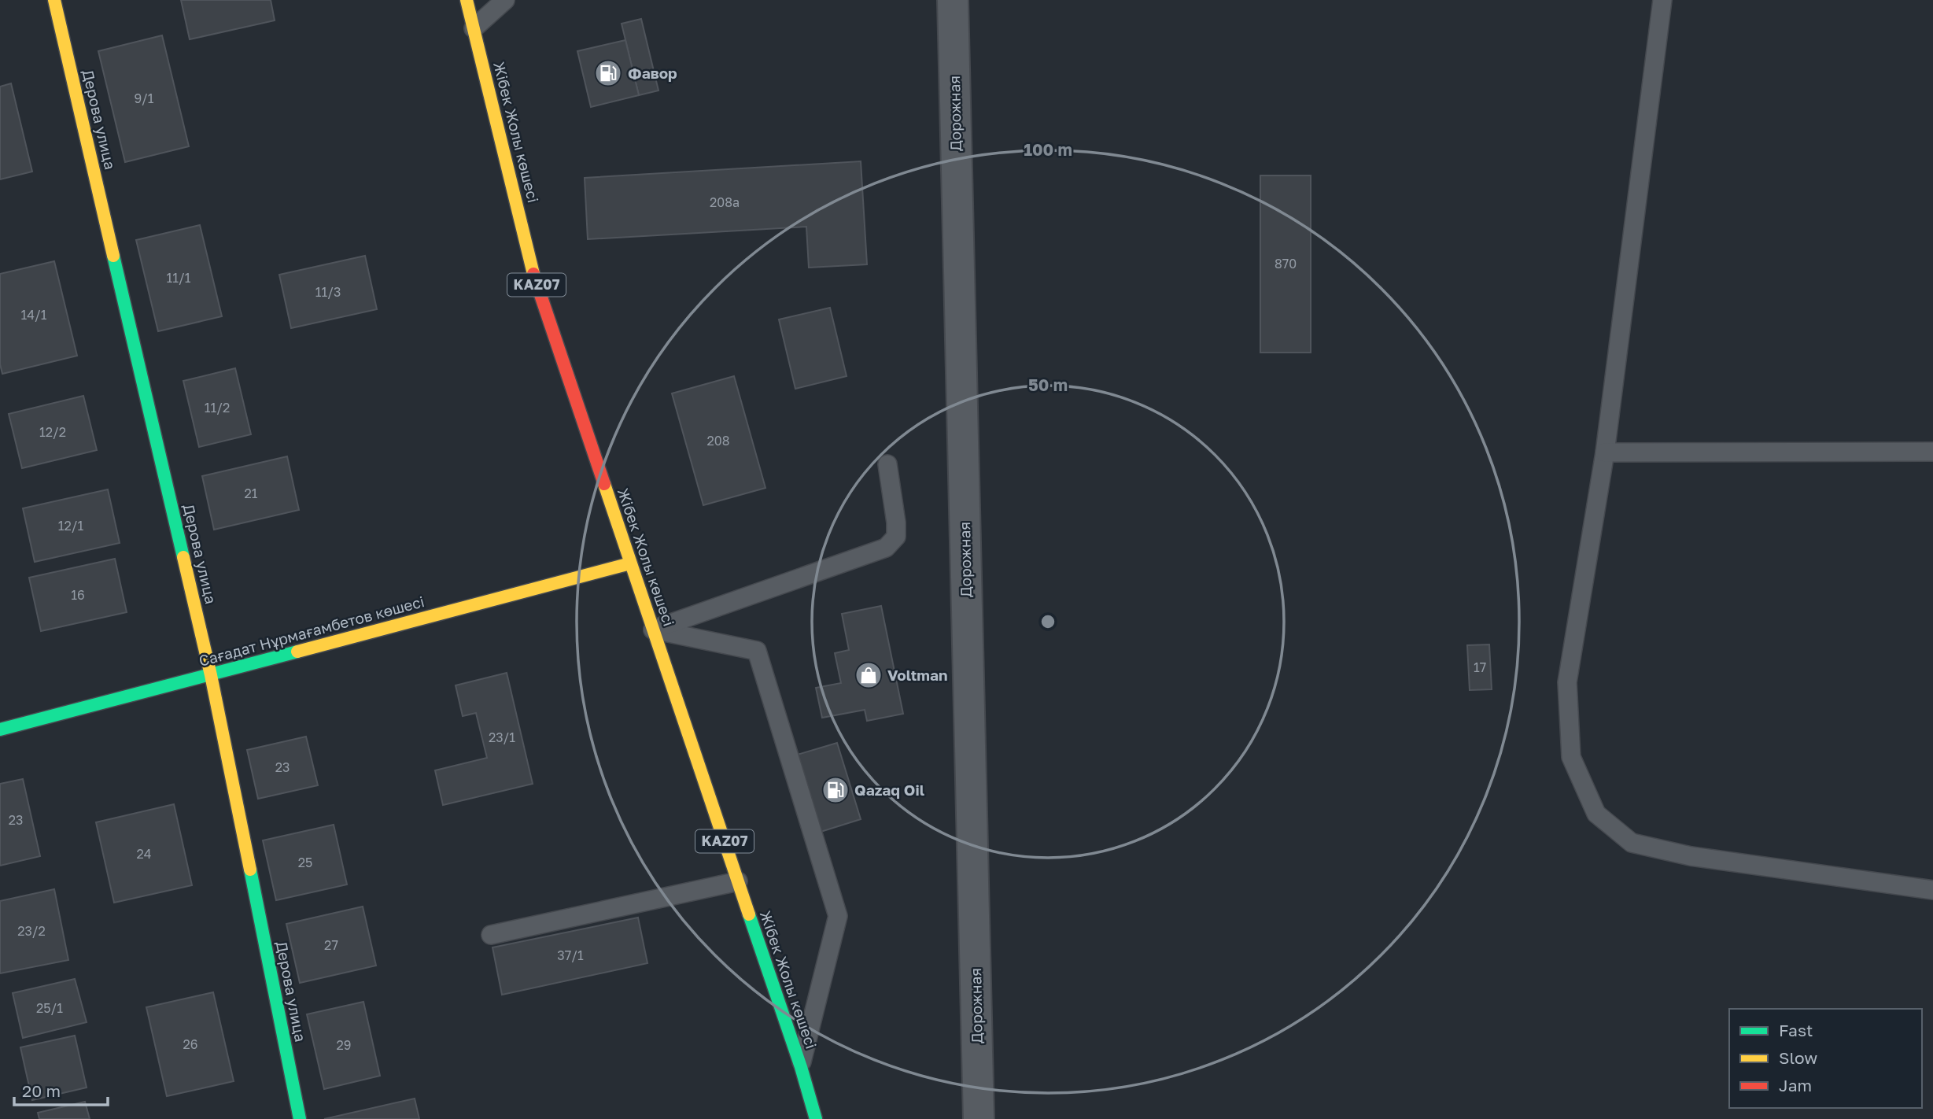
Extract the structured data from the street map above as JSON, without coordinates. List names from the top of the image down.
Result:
{
  "streets": {
    "main road": [
      "Дерова улица",
      "Жібек Жолы көшесі",
      "KAZ07",
      "Сағадат Нұрмағамбетов көшесі"
    ],
    "street": ["Дорожная"]
  },
  "crossings": [
    ["Дерова улица", "Сағадат Нұрмағамбетов көшесі"],
    ["Жібек Жолы көшесі", "Сағадат Нұрмағамбетов көшесі"]
  ],
  "places": {
    "fuel station": ["Фавор", "Qazaq Oil"],
    "shop": ["Voltman"]
  },
  "house_numbers": [
    "9/1",
    "208а",
    "870",
    "11/1",
    "11/3",
    "14/1",
    "11/2",
    "12/2",
    "208",
    "21",
    "12/1",
    "16",
    "17",
    "23/1",
    "23",
    "23",
    "24",
    "25",
    "23/2",
    "27",
    "37/1",
    "25/1",
    "26",
    "29"
  ],
  "legend": ["Fast", "Slow", "Jam"],
  "scale_bar": "20 m",
  "rings": ["100 m", "50 m"]
}
